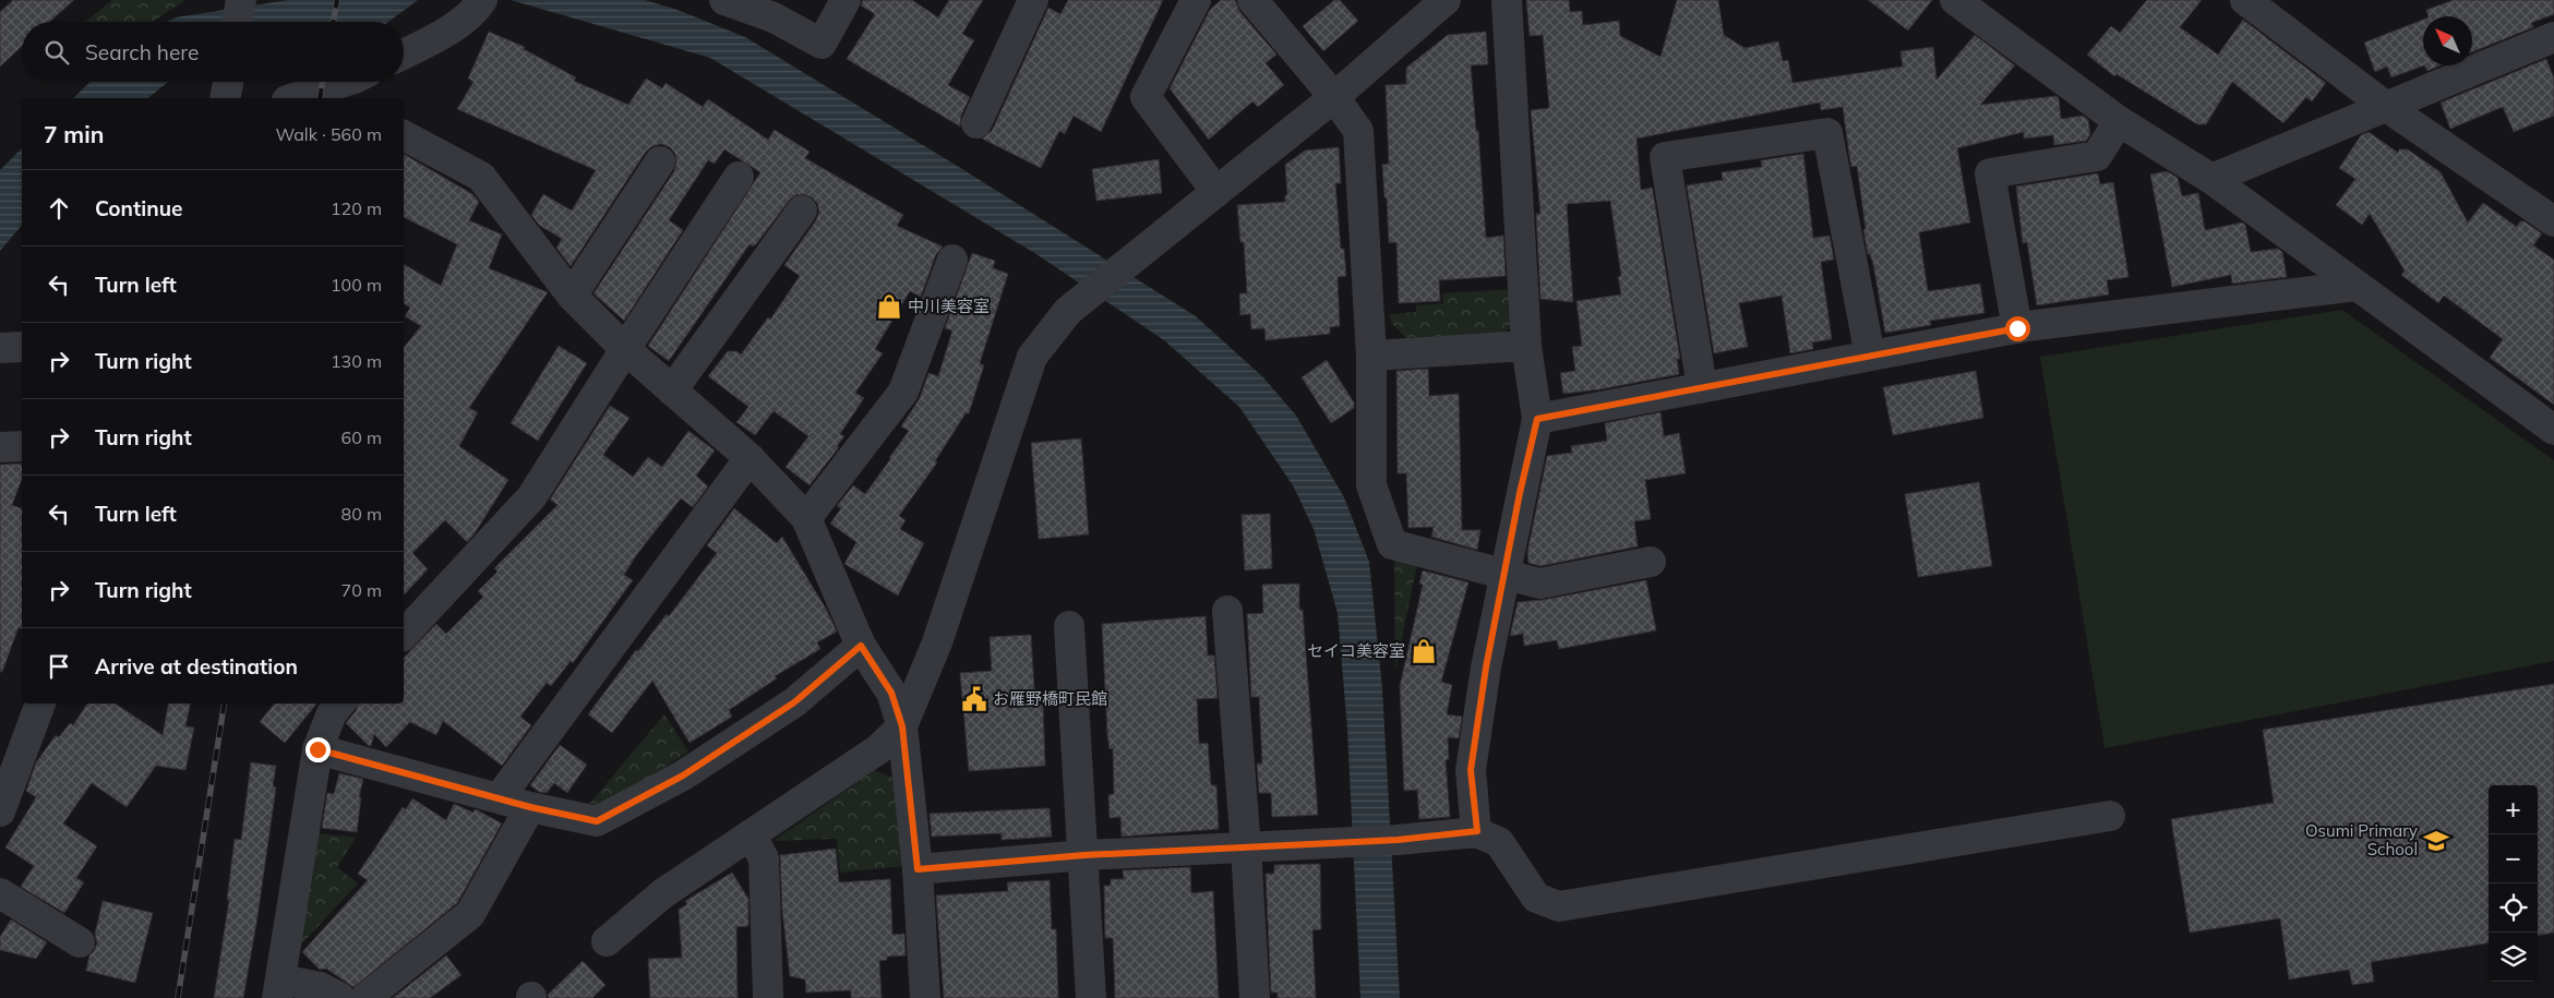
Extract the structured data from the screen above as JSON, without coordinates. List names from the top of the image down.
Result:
{
  "places": {
    "shop": ["中川美容室", "セイコ美容室"],
    "public building": ["お雁野橋町民館"],
    "school or university": ["Osumi Primary School"]
  },
  "north": "top left",
  "page": {
    "search": "Search here",
    "heading": ["7 min", "Walk · 560 m"],
    "list": [
      ["Continue", "120 m"],
      ["Turn left", "100 m"],
      ["Turn right", "130 m"],
      ["Turn right", "60 m"],
      ["Turn left", "80 m"],
      ["Turn right", "70 m"],
      "Arrive at destination"
    ],
    "map_buttons": ["+", "−"]
  }
}
